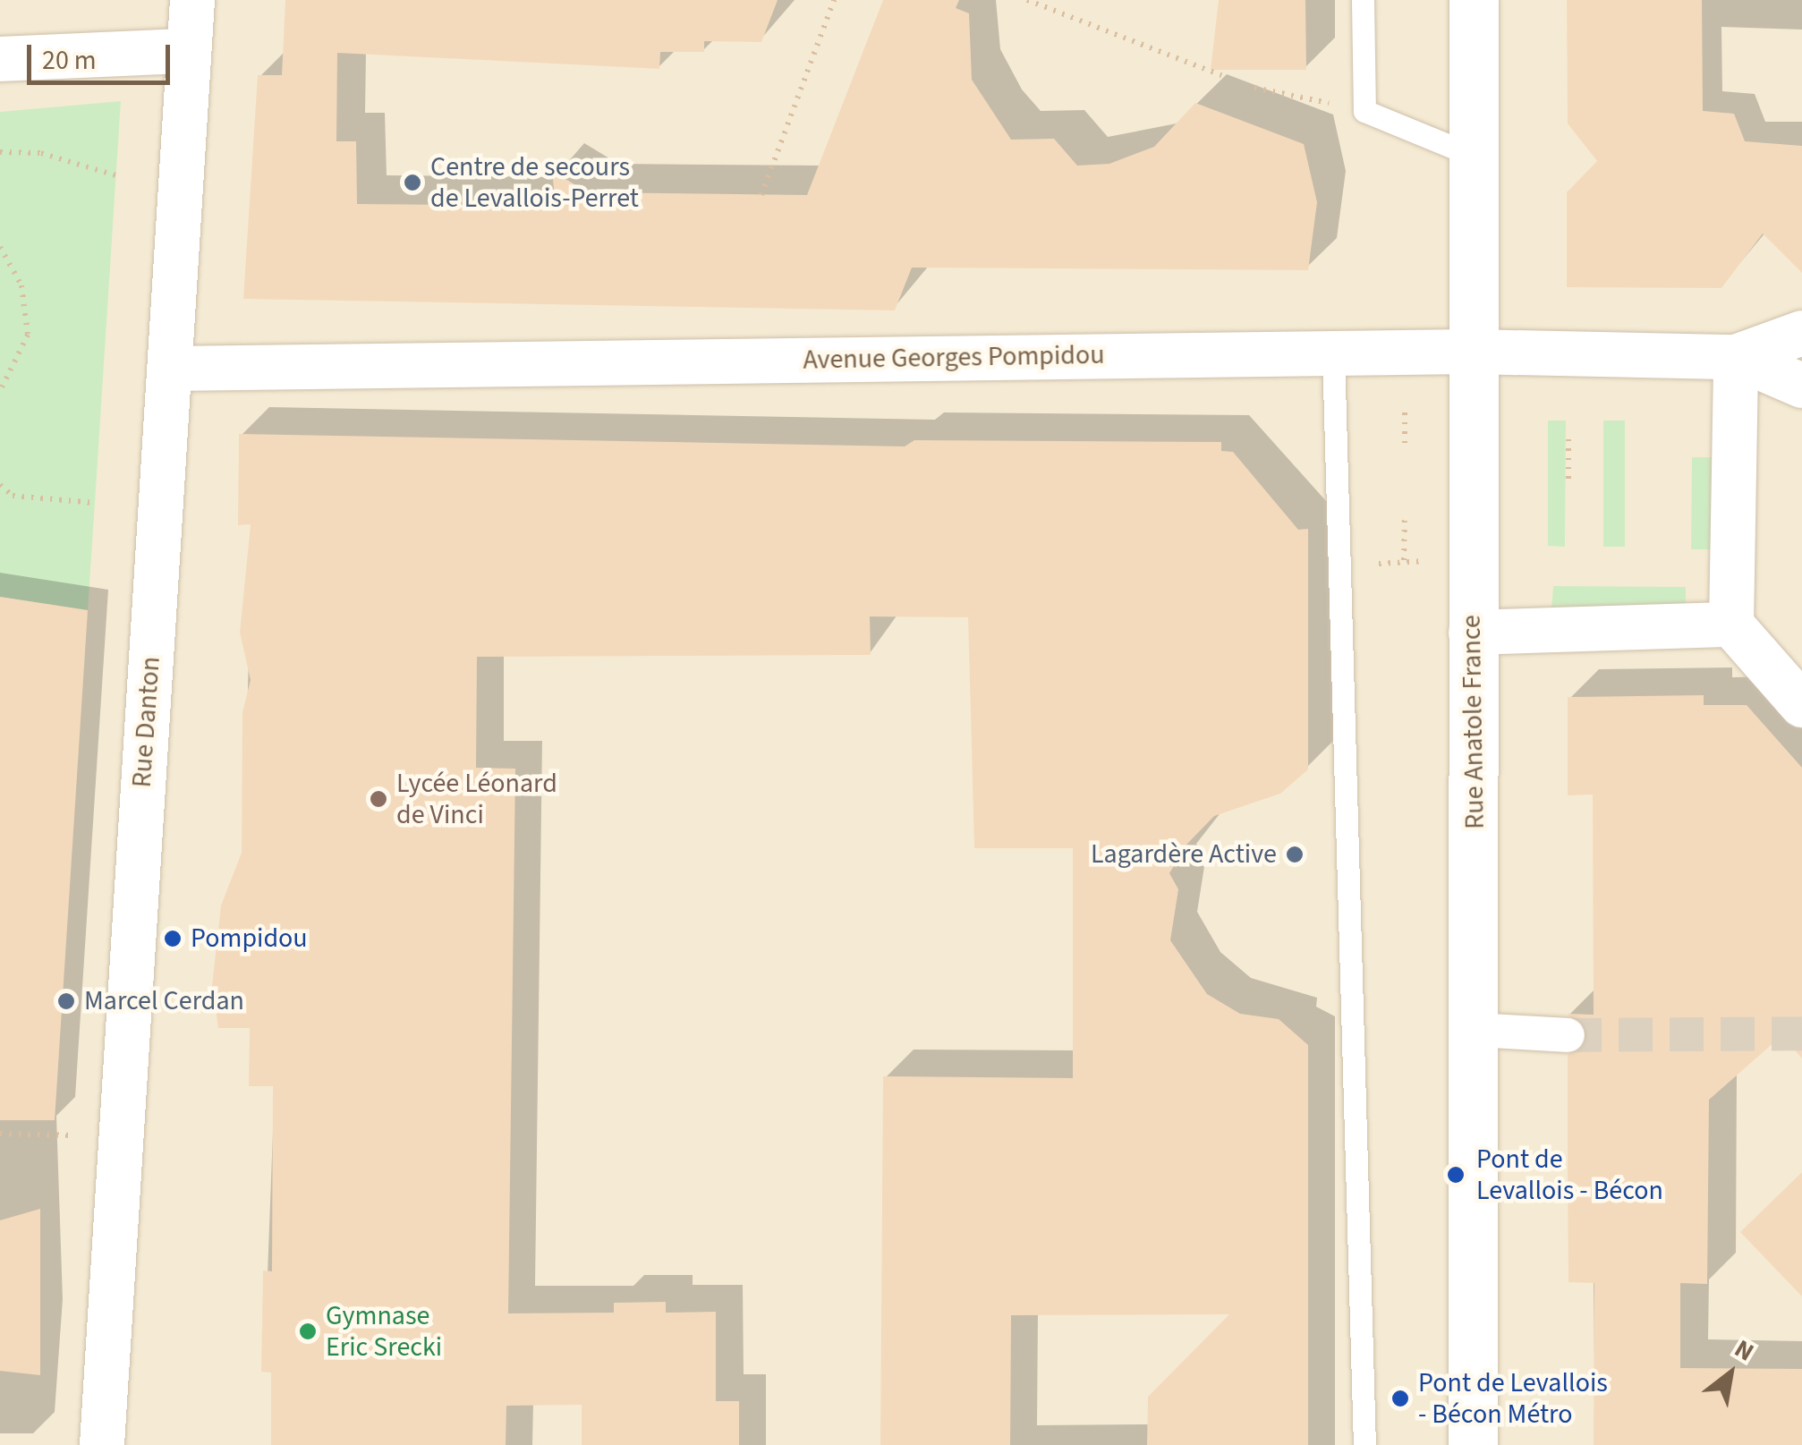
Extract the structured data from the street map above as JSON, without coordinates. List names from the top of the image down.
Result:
{
  "streets": {
    "main road": ["Rue Anatole France"],
    "street": ["Avenue Georges Pompidou", "Rue Danton"]
  },
  "crossings": [
    ["Avenue Georges Pompidou", "Rue Danton"],
    ["Avenue Georges Pompidou", "Rue Anatole France"]
  ],
  "places": [
    "Centre de secours de Levallois-Perret",
    "Lycée Léonard de Vinci",
    "Lagardère Active",
    "Pompidou",
    "Marcel Cerdan",
    "Pont de Levallois - Bécon",
    "Gymnase Eric Srecki",
    "Pont de Levallois - Bécon Métro"
  ],
  "scale_bar": "20 m",
  "north": "top right"
}
